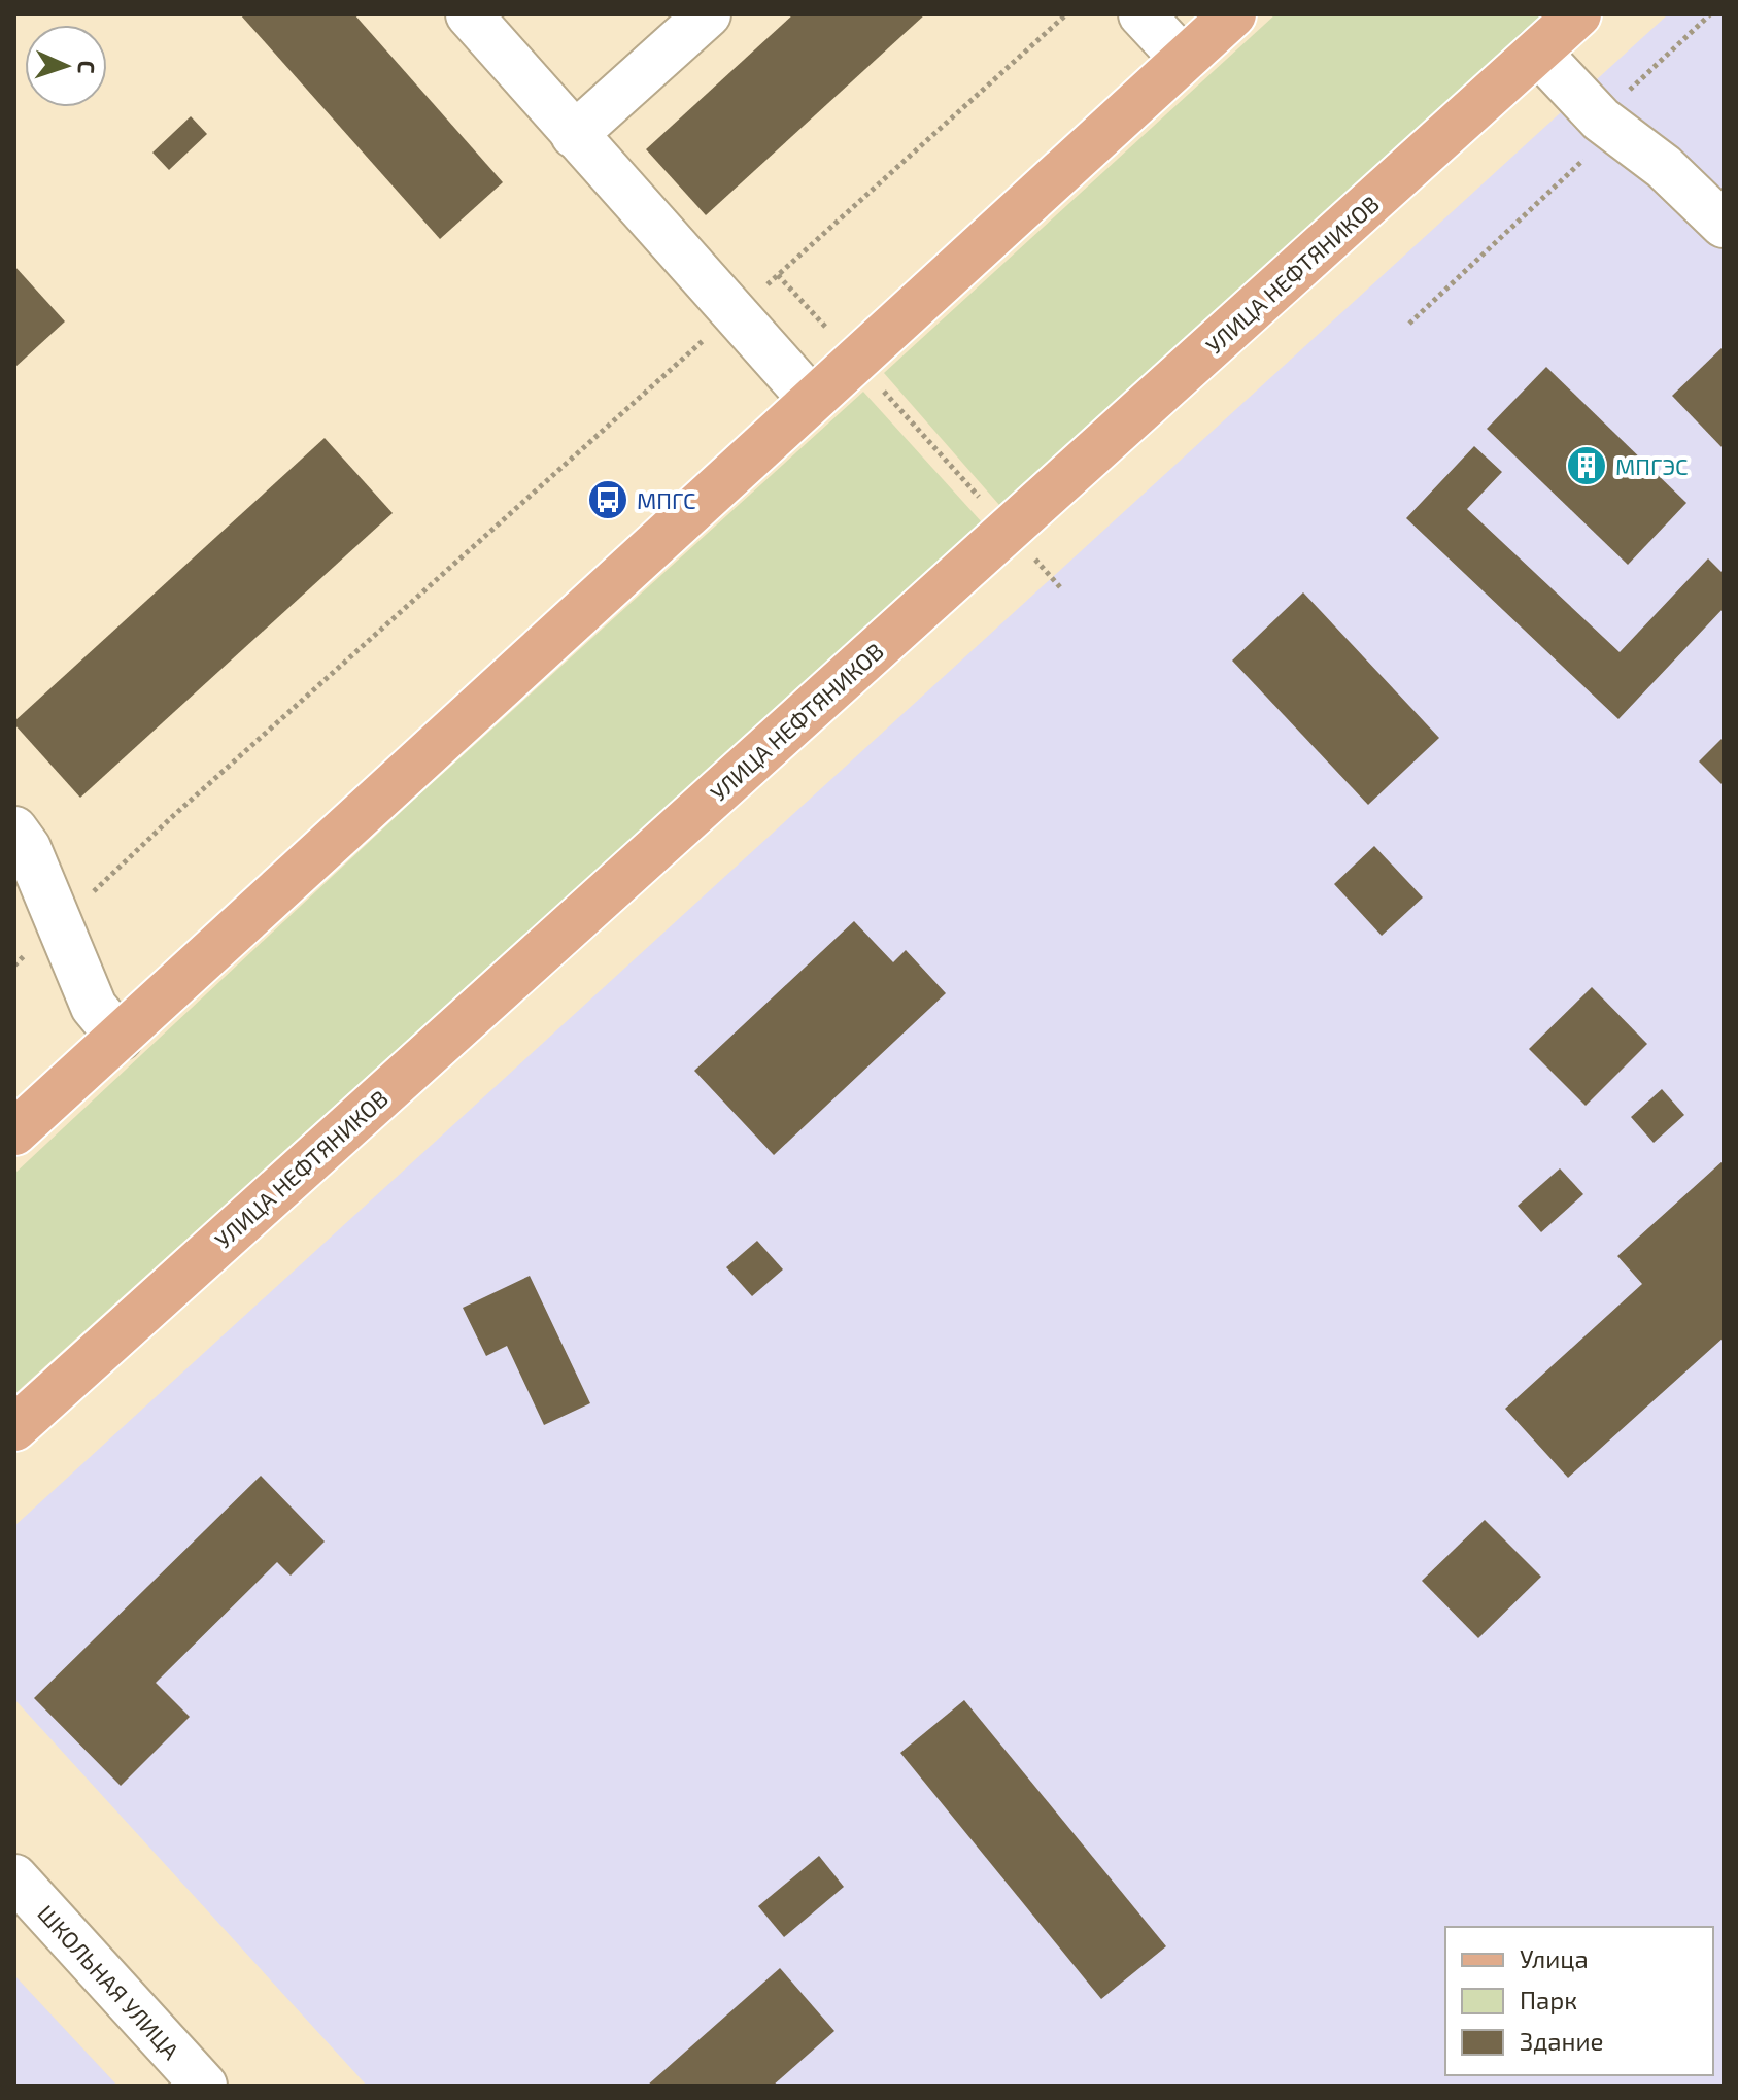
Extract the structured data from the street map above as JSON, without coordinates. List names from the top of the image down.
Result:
{
  "streets": {
    "main road": ["УЛИЦА НЕФТЯНИКОВ"],
    "street": ["ШКОЛЬНАЯ УЛИЦА"]
  },
  "places": {
    "building": ["МПГЭС"],
    "bus stop": ["МПГС"]
  },
  "legend": ["Улица", "Парк", "Здание"],
  "north": "right"
}
